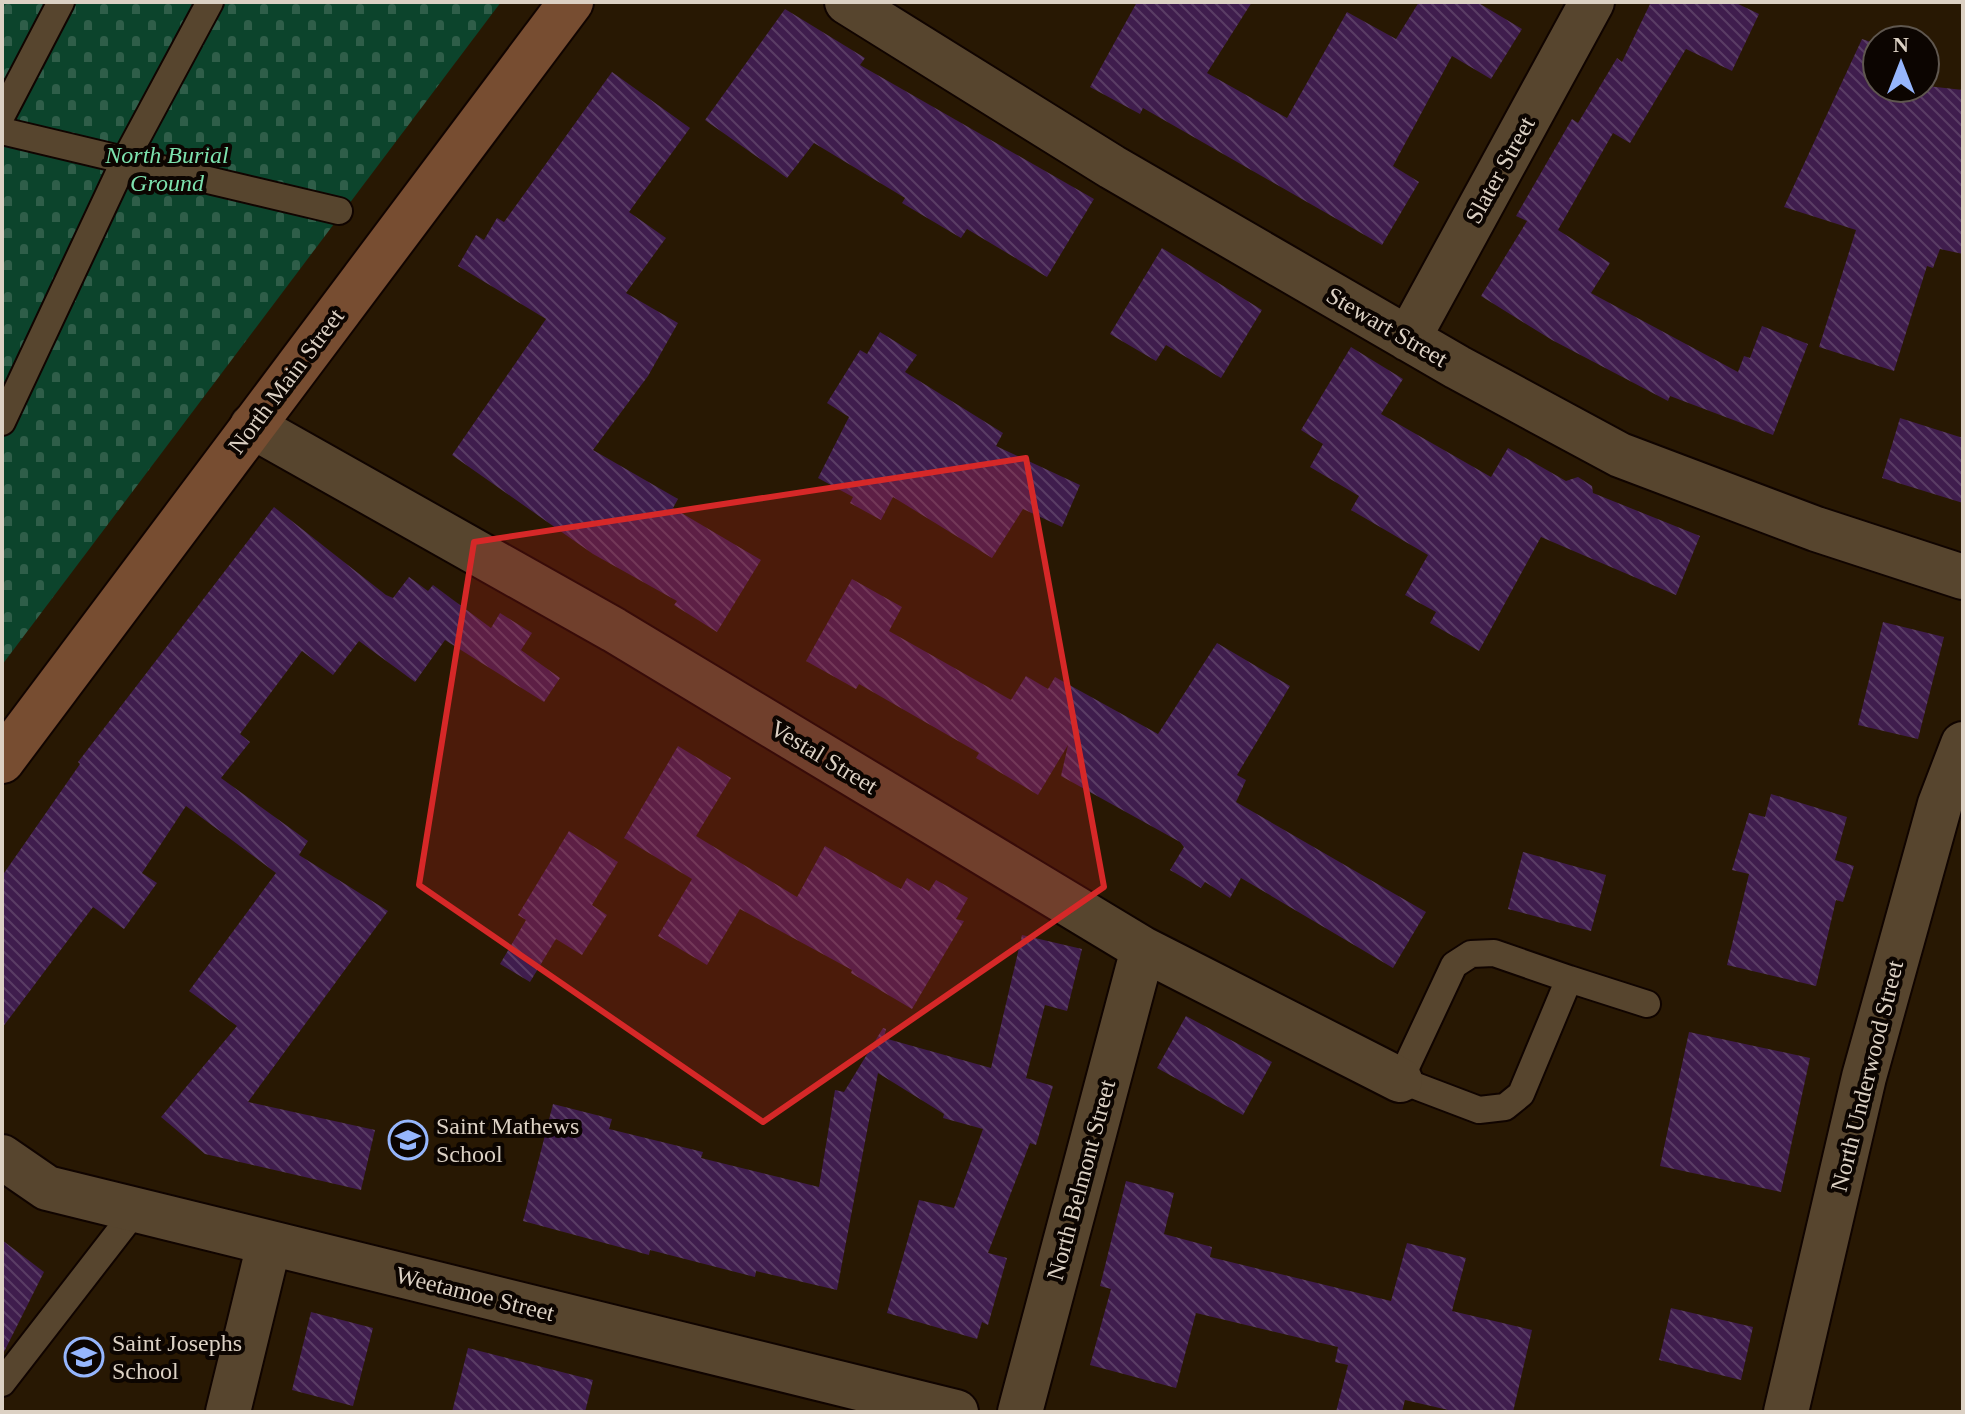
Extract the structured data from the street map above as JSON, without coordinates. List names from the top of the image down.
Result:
{
  "streets": {
    "main road": ["North Main Street"],
    "street": [
      "Slater Street",
      "Stewart Street",
      "Vestal Street",
      "North Underwood Street",
      "North Belmont Street",
      "Weetamoe Street"
    ]
  },
  "crossings": [
    ["Slater Street", "Stewart Street"],
    ["North Main Street", "Vestal Street"],
    ["Vestal Street", "North Belmont Street"]
  ],
  "parks": ["North Burial Ground"],
  "places": {
    "school or university": ["Saint Mathews School", "Saint Josephs School"]
  },
  "north": "top"
}
